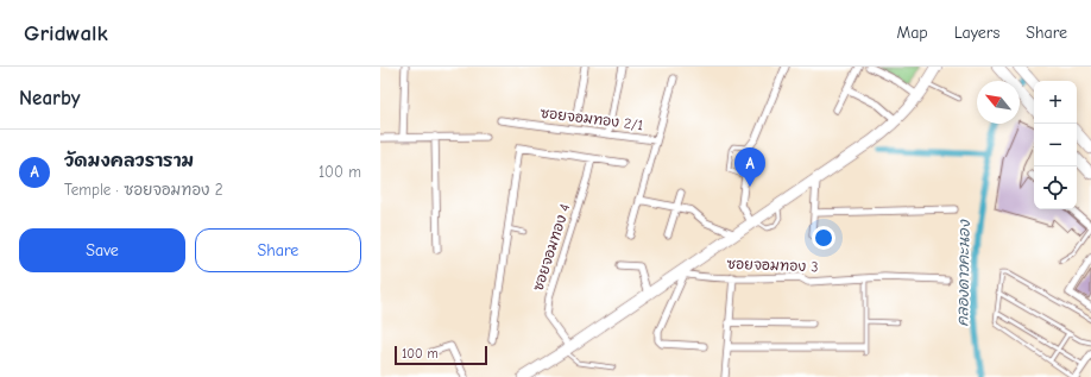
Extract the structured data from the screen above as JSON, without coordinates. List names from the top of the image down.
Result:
{
  "streets": {
    "street": ["ซอยจอมทอง 2/1", "ซอยจอมทอง 4", "ซอยจอมทอง 3"]
  },
  "water": ["คลองดาวคะนอง"],
  "scale_bar": "100 m",
  "north": "top left",
  "page": {
    "header": "Gridwalk",
    "nav": ["Map", "Layers", "Share"],
    "heading": "Nearby",
    "map_buttons": ["+", "−"],
    "list": [
      {
        "mark": "A",
        "name": "วัดมงคลวราราม",
        "note": "Temple · ซอยจอมทอง 2",
        "value": "100 m"
      }
    ],
    "pins": "A",
    "buttons": ["Save", "Share"],
    "scale": "100 m"
  }
}
